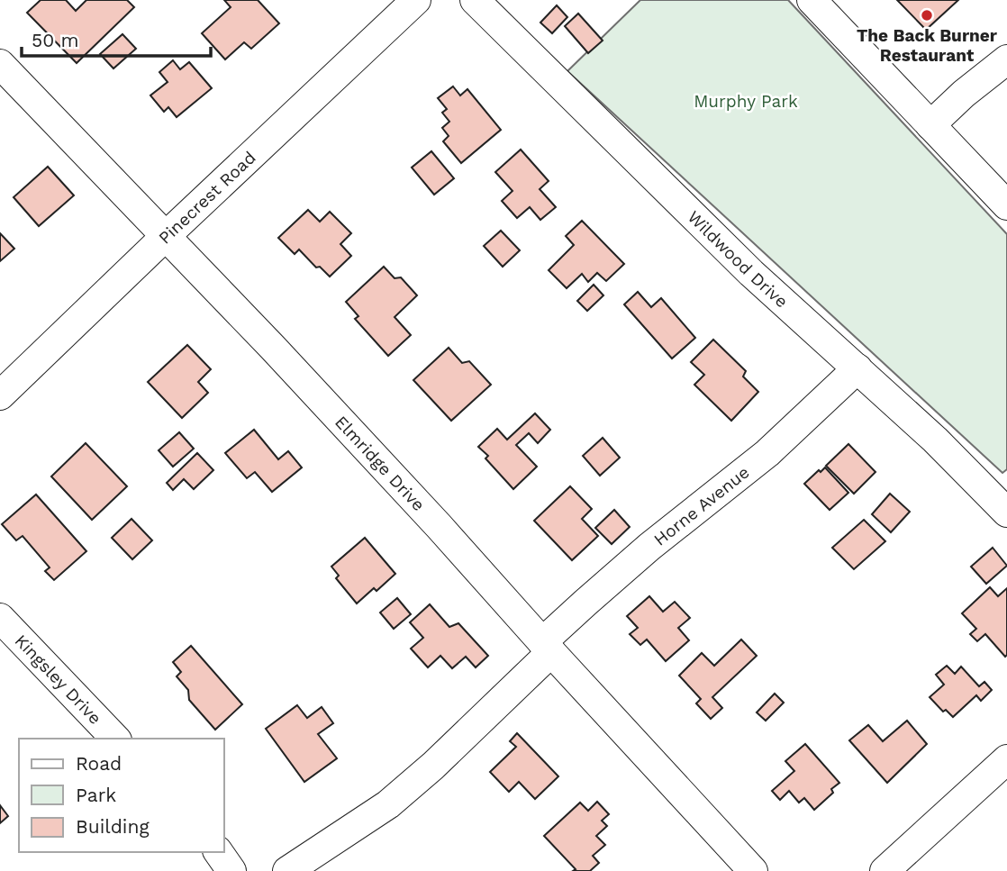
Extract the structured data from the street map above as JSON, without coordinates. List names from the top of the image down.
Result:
{
  "streets": {
    "street": [
      "Pinecrest Road",
      "Wildwood Drive",
      "Elmridge Drive",
      "Horne Avenue",
      "Kingsley Drive"
    ]
  },
  "crossings": [
    ["Pinecrest Road", "Elmridge Drive"],
    ["Wildwood Drive", "Horne Avenue"],
    ["Elmridge Drive", "Horne Avenue"]
  ],
  "parks": ["Murphy Park"],
  "places": ["The Back Burner Restaurant"],
  "legend": ["Road", "Park", "Building"],
  "scale_bar": "50 m"
}
